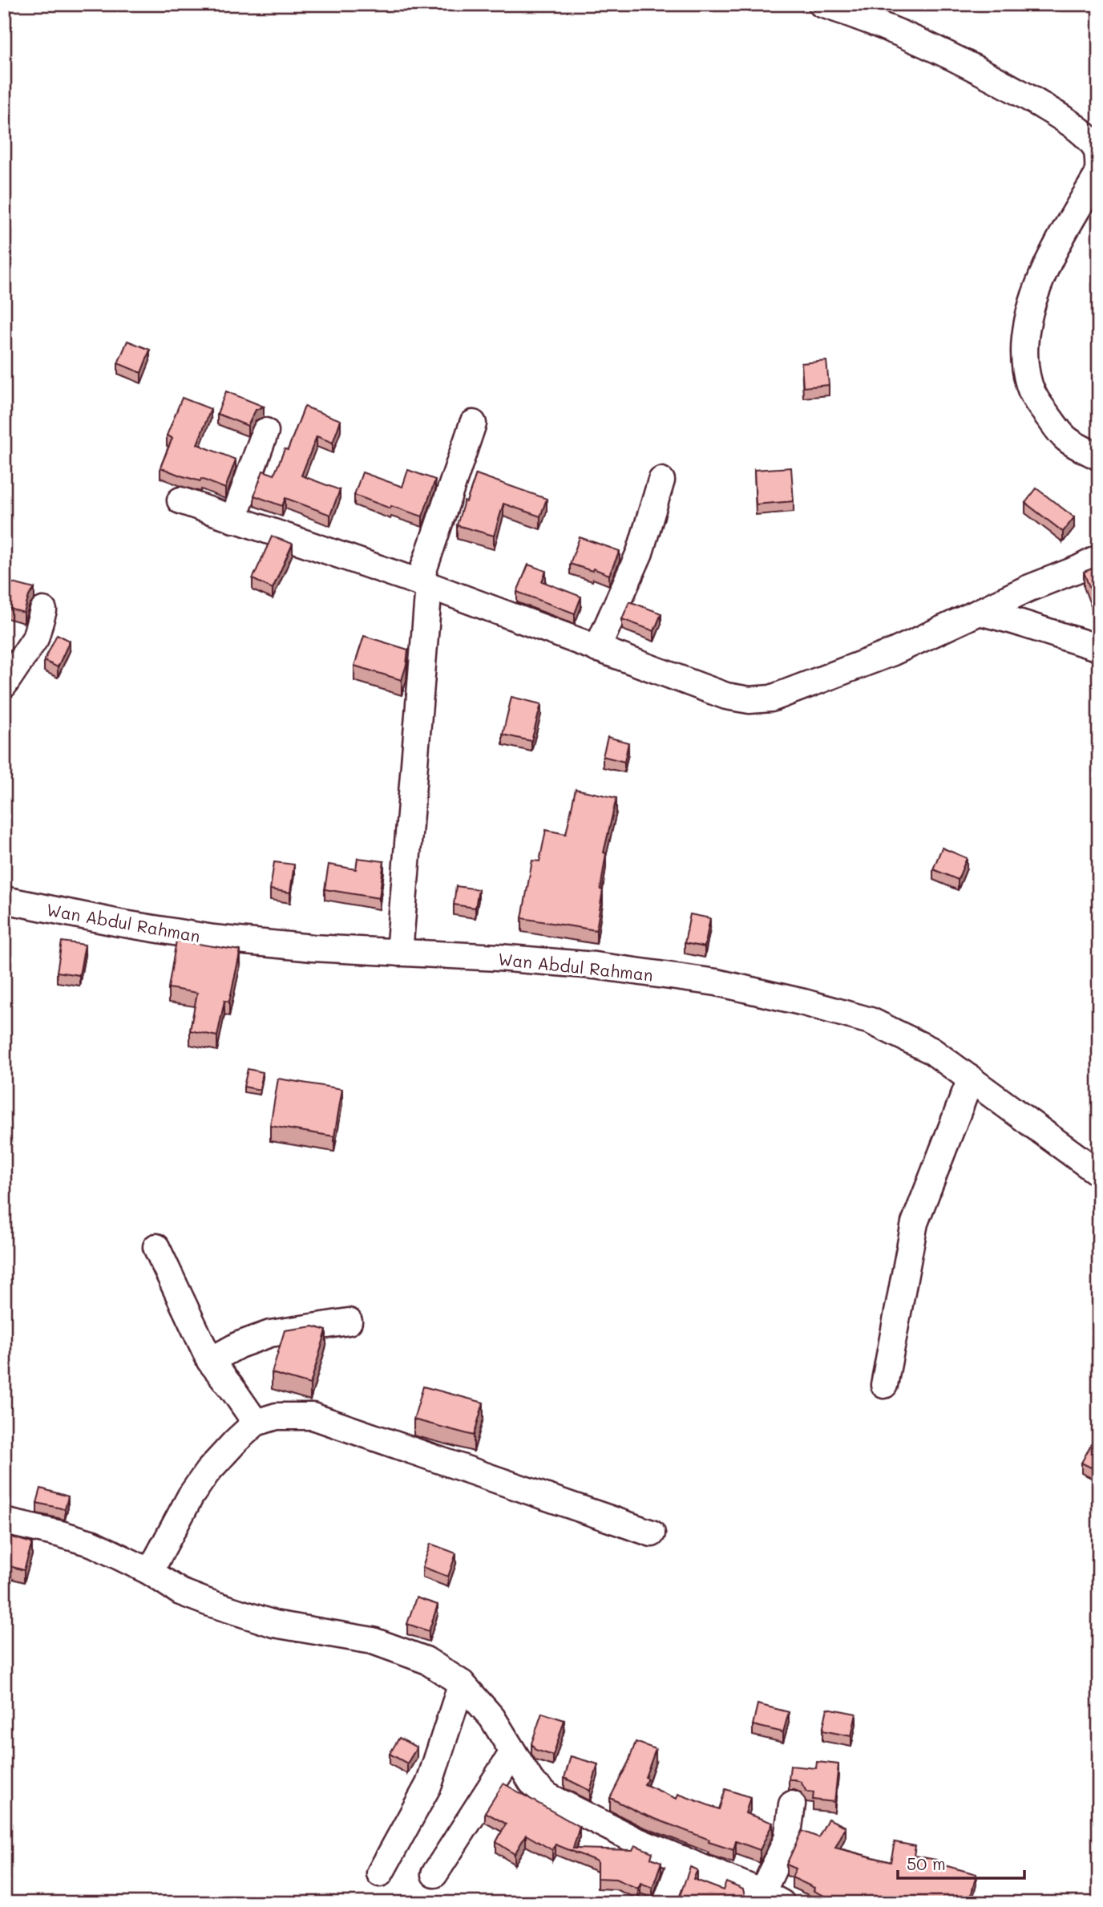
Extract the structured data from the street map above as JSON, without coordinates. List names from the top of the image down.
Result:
{
  "streets": {
    "street": ["Wan Abdul Rahman"]
  },
  "scale_bar": "50 m"
}
